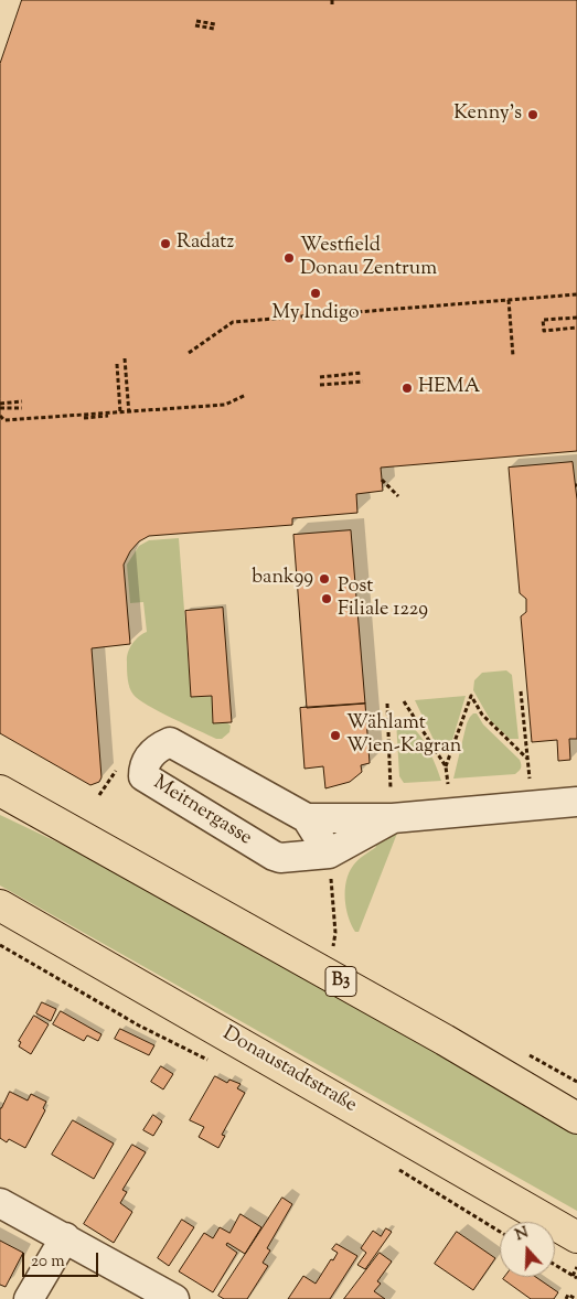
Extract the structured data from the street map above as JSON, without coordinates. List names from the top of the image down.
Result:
{
  "streets": {
    "main road": ["B3", "Donaustadtstraße"],
    "street": ["Meitnergasse"]
  },
  "places": [
    "Kenny's",
    "Radatz",
    "Westfield Donau Zentrum",
    "My Indigo",
    "HEMA",
    "bank99",
    "Post Filiale 1229",
    "Wählamt Wien-Kagran"
  ],
  "scale_bar": "20 m",
  "north": "top"
}
